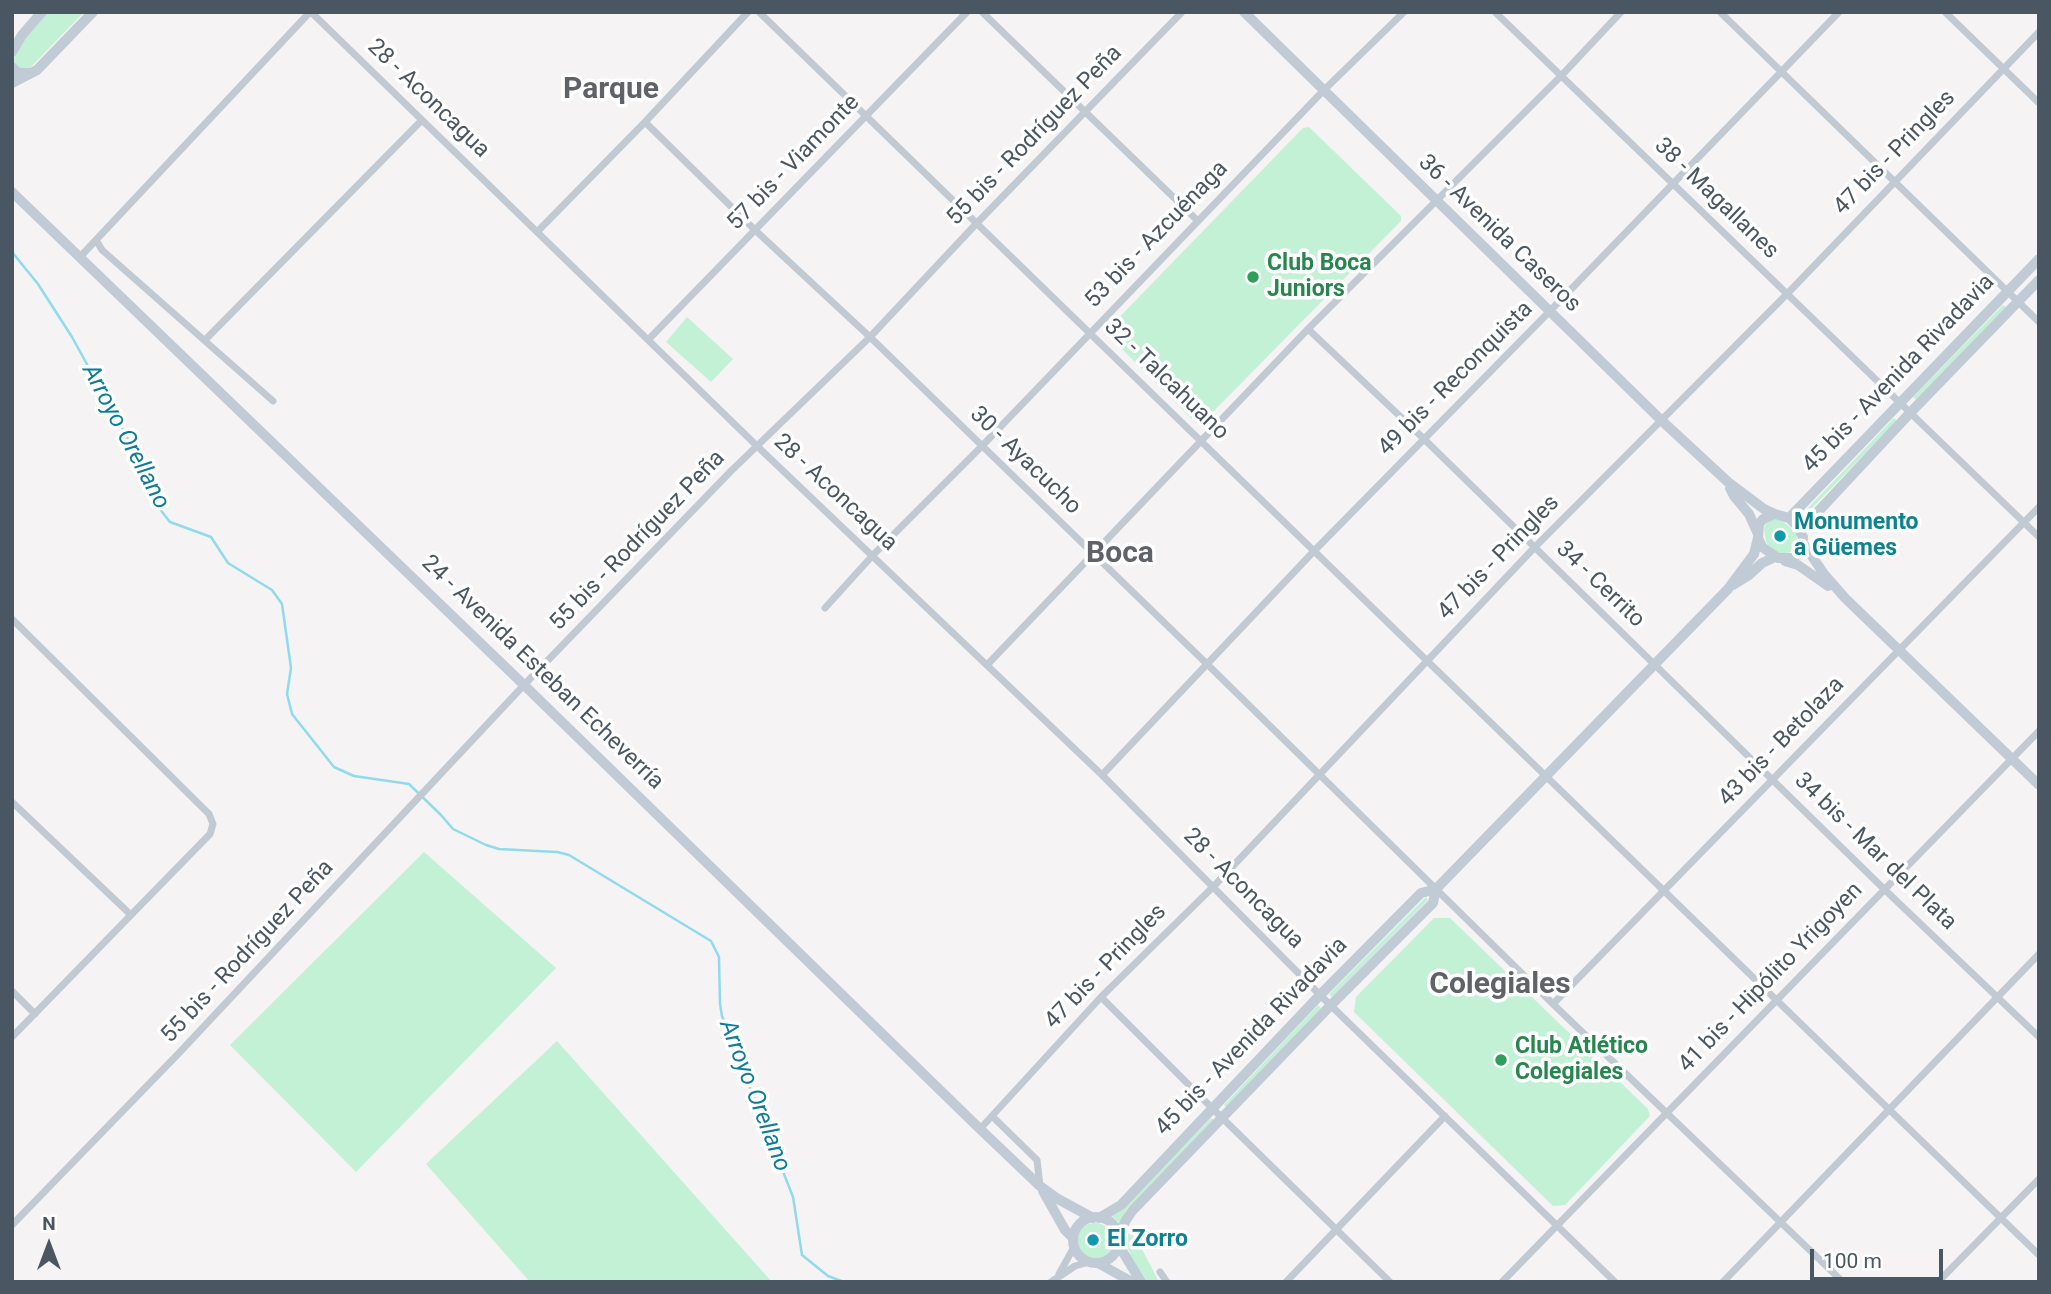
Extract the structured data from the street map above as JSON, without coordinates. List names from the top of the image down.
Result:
{
  "streets": {
    "main road": ["36 - Avenida Caseros", "45 bis - Avenida Rivadavia", "24 - Avenida Esteban Echeverría"],
    "street": [
      "28 - Aconcagua",
      "55 bis - Rodríguez Peña",
      "47 bis - Pringles",
      "57 bis - Viamonte",
      "38 - Magallanes",
      "53 bis - Azcuénaga",
      "49 bis - Reconquista",
      "32 - Talcahuano",
      "30 - Ayacucho",
      "34 - Cerrito",
      "43 bis - Betolaza",
      "34 bis - Mar del Plata",
      "41 bis - Hipólito Yrigoyen"
    ]
  },
  "crossings": [
    ["28 - Aconcagua", "55 bis - Rodríguez Peña"],
    ["28 - Aconcagua", "47 bis - Pringles"],
    ["28 - Aconcagua", "57 bis - Viamonte"],
    ["28 - Aconcagua", "53 bis - Azcuénaga"],
    ["28 - Aconcagua", "45 bis - Avenida Rivadavia"],
    ["28 - Aconcagua", "49 bis - Reconquista"],
    ["28 - Aconcagua", "41 bis - Hipólito Yrigoyen"],
    ["55 bis - Rodríguez Peña", "32 - Talcahuano"],
    ["55 bis - Rodríguez Peña", "30 - Ayacucho"],
    ["55 bis - Rodríguez Peña", "24 - Avenida Esteban Echeverría"],
    ["47 bis - Pringles", "38 - Magallanes"],
    ["47 bis - Pringles", "36 - Avenida Caseros"],
    ["47 bis - Pringles", "32 - Talcahuano"],
    ["47 bis - Pringles", "30 - Ayacucho"],
    ["47 bis - Pringles", "34 - Cerrito"],
    ["47 bis - Pringles", "24 - Avenida Esteban Echeverría"],
    ["57 bis - Viamonte", "32 - Talcahuano"],
    ["57 bis - Viamonte", "30 - Ayacucho"],
    ["38 - Magallanes", "45 bis - Avenida Rivadavia"],
    ["38 - Magallanes", "49 bis - Reconquista"],
    ["38 - Magallanes", "43 bis - Betolaza"],
    ["36 - Avenida Caseros", "53 bis - Azcuénaga"],
    ["36 - Avenida Caseros", "45 bis - Avenida Rivadavia"],
    ["36 - Avenida Caseros", "49 bis - Reconquista"],
    ["53 bis - Azcuénaga", "32 - Talcahuano"],
    ["53 bis - Azcuénaga", "30 - Ayacucho"],
    ["45 bis - Avenida Rivadavia", "32 - Talcahuano"],
    ["45 bis - Avenida Rivadavia", "30 - Ayacucho"],
    ["45 bis - Avenida Rivadavia", "34 - Cerrito"],
    ["45 bis - Avenida Rivadavia", "24 - Avenida Esteban Echeverría"],
    ["45 bis - Avenida Rivadavia", "34 bis - Mar del Plata"],
    ["49 bis - Reconquista", "32 - Talcahuano"],
    ["49 bis - Reconquista", "30 - Ayacucho"],
    ["49 bis - Reconquista", "34 - Cerrito"],
    ["32 - Talcahuano", "43 bis - Betolaza"],
    ["32 - Talcahuano", "41 bis - Hipólito Yrigoyen"],
    ["30 - Ayacucho", "43 bis - Betolaza"],
    ["30 - Ayacucho", "41 bis - Hipólito Yrigoyen"],
    ["34 - Cerrito", "34 bis - Mar del Plata"],
    ["43 bis - Betolaza", "34 bis - Mar del Plata"],
    ["34 bis - Mar del Plata", "41 bis - Hipólito Yrigoyen"]
  ],
  "districts": ["Parque", "Boca", "Colegiales"],
  "water": ["Arroyo Orellano"],
  "places": [
    "Club Boca Juniors",
    "Monumento a Güemes",
    "Club Atlético Colegiales",
    "El Zorro"
  ],
  "scale_bar": "100 m",
  "north": "top"
}
